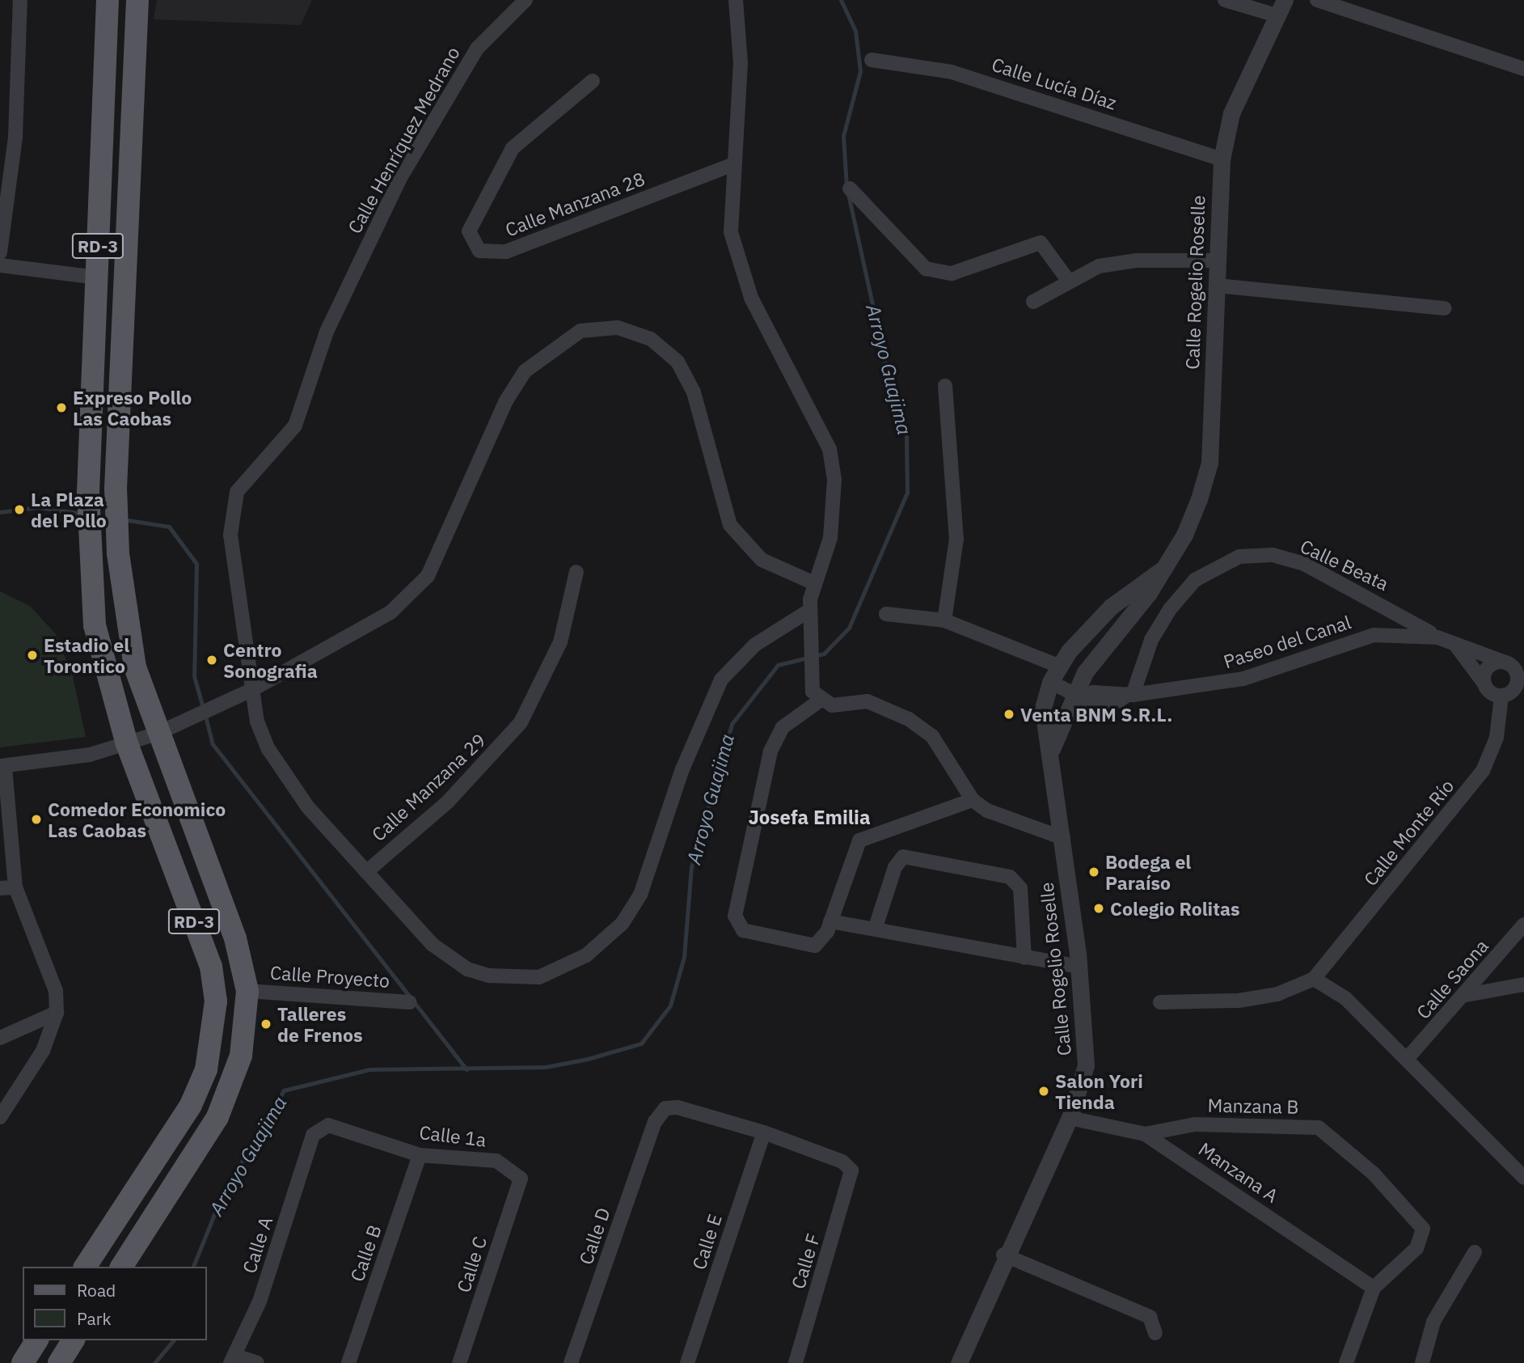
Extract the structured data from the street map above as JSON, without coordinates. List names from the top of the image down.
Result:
{
  "streets": {
    "main road": ["RD-3"],
    "street": [
      "Calle Lucía Díaz",
      "Calle Henríquez Medrano",
      "Calle Manzana 28",
      "Calle Rogelio Roselle",
      "Calle Beata",
      "Paseo del Canal",
      "Calle Manzana 29",
      "Calle Monte Río",
      "Calle Proyecto",
      "Calle Saona",
      "Manzana B",
      "Calle 1a",
      "Manzana A",
      "Calle D",
      "Calle E",
      "Calle A",
      "Calle B",
      "Calle F",
      "Calle C"
    ]
  },
  "crossings": [
    ["Calle Lucía Díaz", "Calle Rogelio Roselle"],
    ["Calle Henríquez Medrano", "Calle Manzana 29"],
    ["RD-3", "Calle Proyecto"],
    ["Calle Rogelio Roselle", "Paseo del Canal"],
    ["Calle Rogelio Roselle", "Manzana A"],
    ["Calle Beata", "Paseo del Canal"],
    ["Paseo del Canal", "Calle Monte Río"],
    ["Manzana B", "Manzana A"],
    ["Calle 1a", "Calle A"],
    ["Calle 1a", "Calle B"],
    ["Calle 1a", "Calle C"],
    ["Calle D", "Calle E"],
    ["Calle D", "Calle F"],
    ["Calle E", "Calle F"]
  ],
  "districts": ["Josefa Emilia"],
  "water": ["Arroyo Guajima"],
  "places": [
    "Expreso Pollo Las Caobas",
    "La Plaza del Pollo",
    "Estadio el Torontico",
    "Centro Sonografia",
    "Venta BNM S.R.L.",
    "Comedor Economico Las Caobas",
    "Bodega el Paraíso",
    "Colegio Rolitas",
    "Talleres de Frenos",
    "Salon Yori Tienda"
  ],
  "legend": ["Road", "Park"]
}
